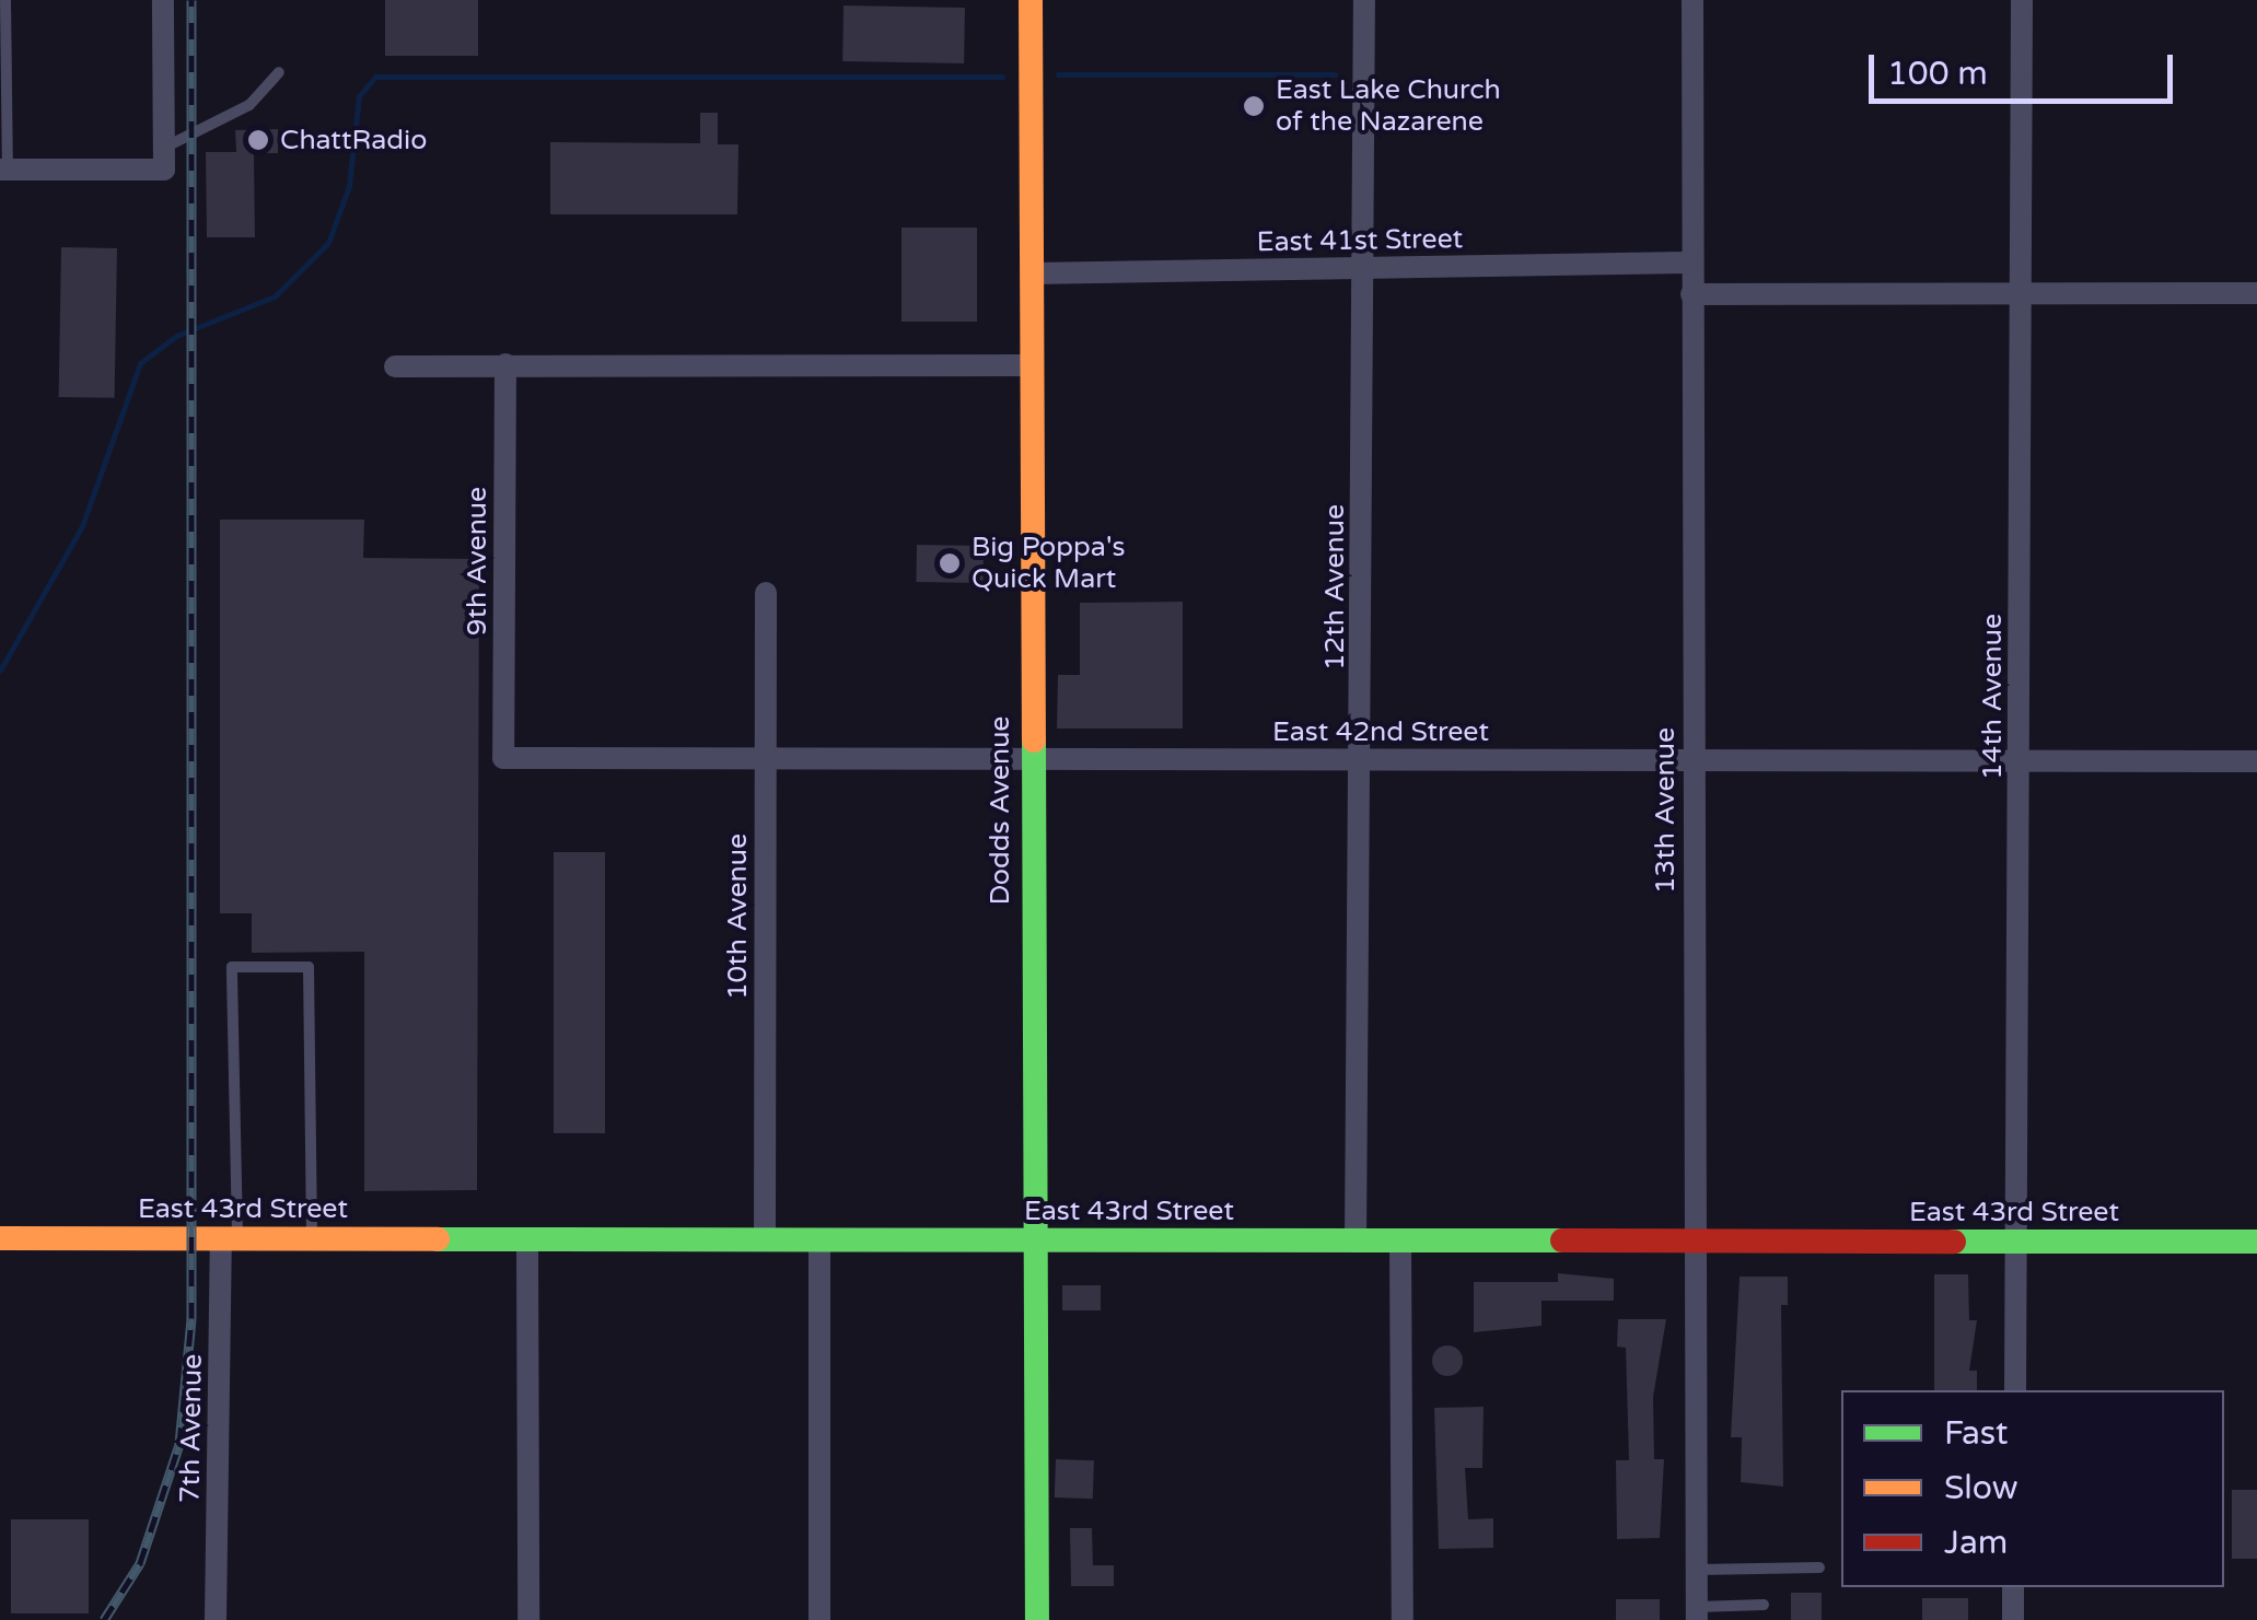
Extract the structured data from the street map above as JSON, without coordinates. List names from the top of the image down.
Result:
{
  "streets": {
    "street": [
      "East 41st Street",
      "9th Avenue",
      "12th Avenue",
      "14th Avenue",
      "East 42nd Street",
      "Dodds Avenue",
      "13th Avenue",
      "10th Avenue",
      "East 43rd Street",
      "7th Avenue"
    ]
  },
  "crossings": [
    ["East 41st Street", "12th Avenue"],
    ["East 41st Street", "Dodds Avenue"],
    ["East 41st Street", "13th Avenue"],
    ["9th Avenue", "East 42nd Street"],
    ["12th Avenue", "East 42nd Street"],
    ["12th Avenue", "East 43rd Street"],
    ["14th Avenue", "East 42nd Street"],
    ["14th Avenue", "East 43rd Street"],
    ["East 42nd Street", "Dodds Avenue"],
    ["East 42nd Street", "13th Avenue"],
    ["East 42nd Street", "10th Avenue"],
    ["Dodds Avenue", "East 43rd Street"],
    ["13th Avenue", "East 43rd Street"],
    ["10th Avenue", "East 43rd Street"],
    ["East 43rd Street", "7th Avenue"]
  ],
  "places": ["East Lake Church of the Nazarene", "ChattRadio", "Big Poppa's Quick Mart"],
  "legend": ["Fast", "Slow", "Jam"],
  "scale_bar": "100 m"
}
